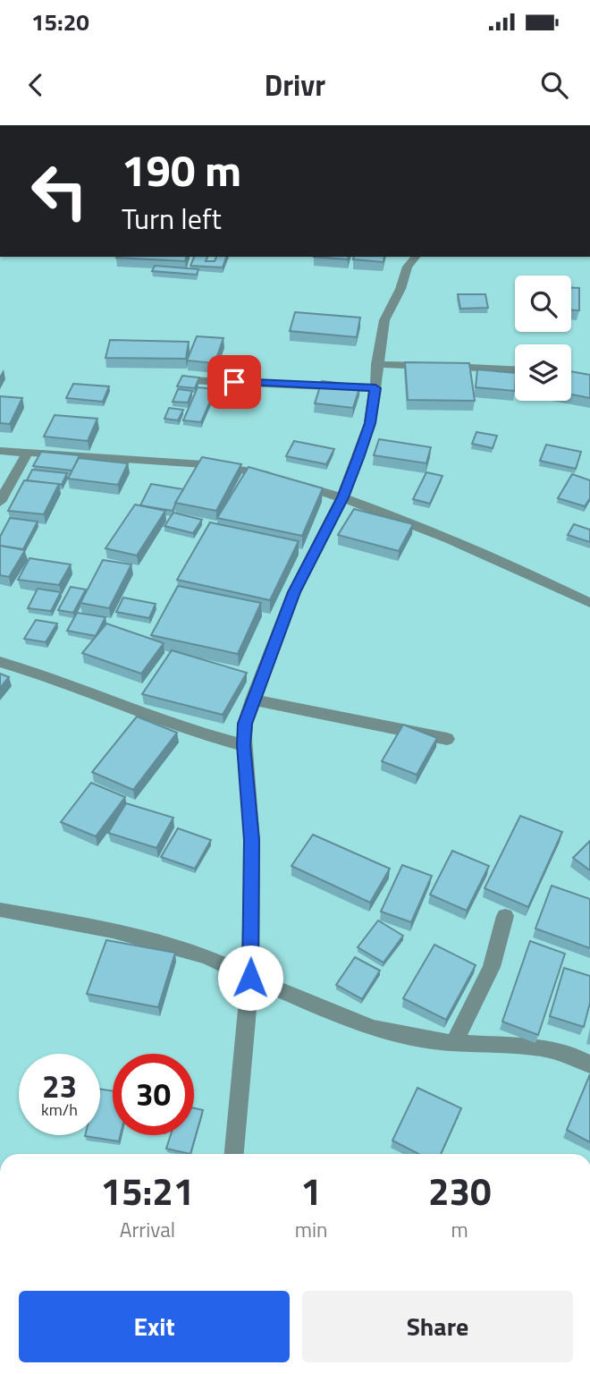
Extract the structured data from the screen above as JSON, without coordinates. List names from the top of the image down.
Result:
{
  "page": {
    "status": "15:20",
    "header": "Drivr",
    "turn": ["190 m", "Turn left"],
    "speed": "23 km/h",
    "limit": "30",
    "eta": [
      "15:21",
      "Arrival",
      "1",
      "min",
      "230",
      "m"
    ],
    "buttons": ["Exit", "Share"]
  }
}
